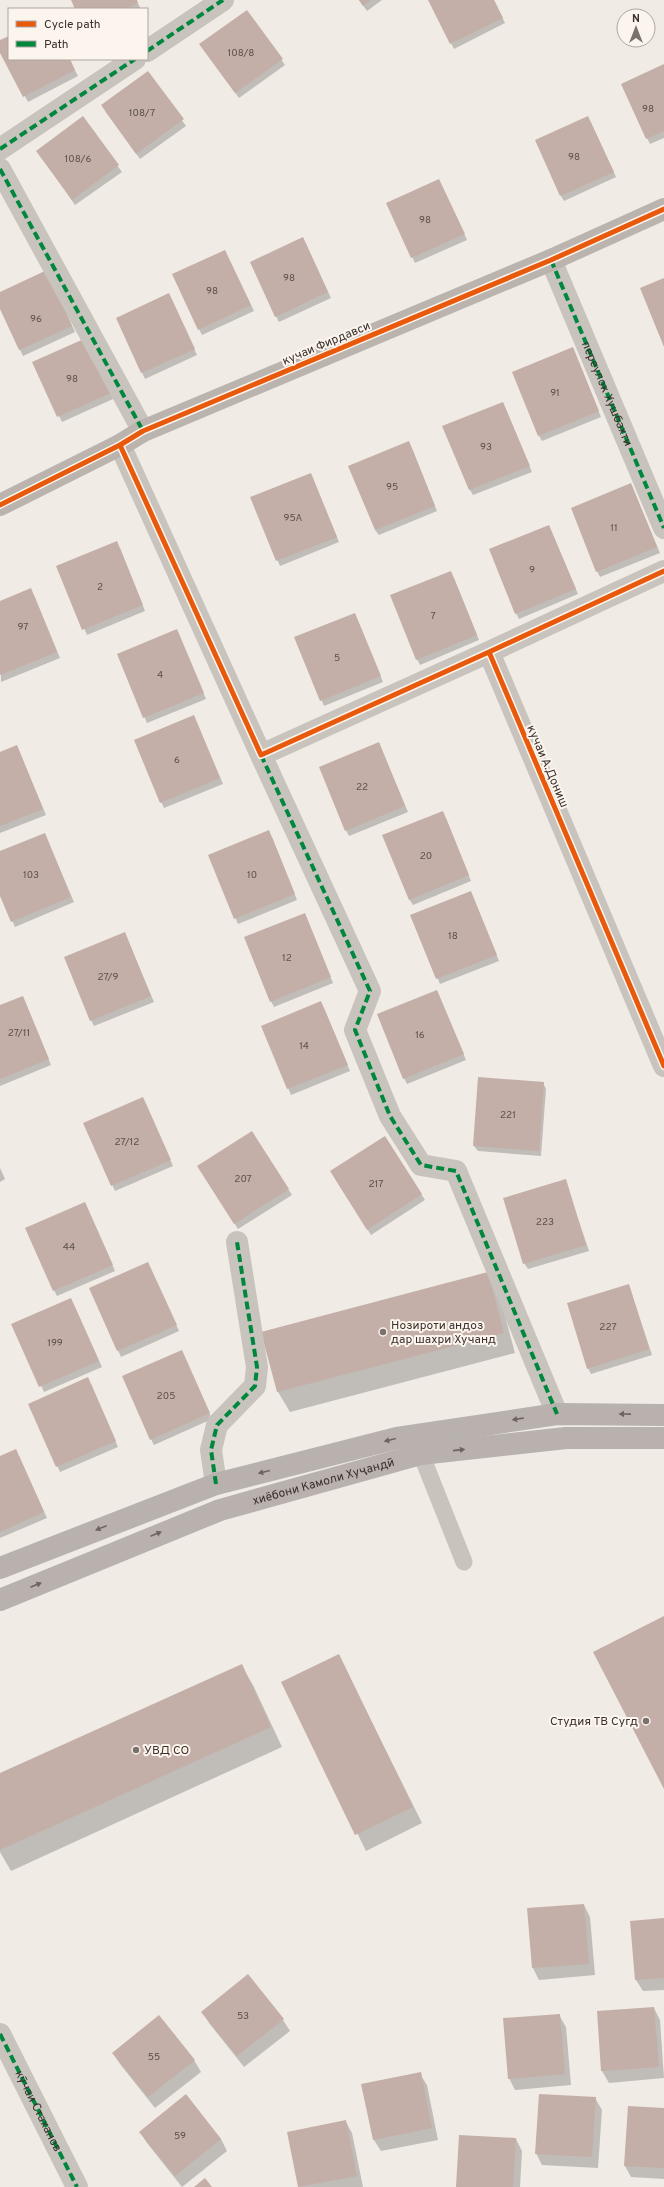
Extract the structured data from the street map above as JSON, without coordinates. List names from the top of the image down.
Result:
{
  "streets": {
    "main road": ["хиёбони Камоли Хуҷандӣ"],
    "street": [
      "кучаи Фирдавси",
      "переулок Хушбахти",
      "кучаи А.Дониш",
      "кӯчаи Стаханов"
    ]
  },
  "crossings": [
    ["кучаи Фирдавси", "переулок Хушбахти"]
  ],
  "places": ["Нозироти андоз дар шахри Хучанд", "Студия ТВ Сугд", "УВД СО"],
  "house_numbers": [
    "108/8",
    "98",
    "108/7",
    "98",
    "108/6",
    "98",
    "98",
    "98",
    "96",
    "98",
    "91",
    "93",
    "95",
    "95А",
    "11",
    "9",
    "2",
    "7",
    "97",
    "5",
    "4",
    "6",
    "22",
    "20",
    "103",
    "10",
    "18",
    "12",
    "27/9",
    "27/11",
    "16",
    "14",
    "221",
    "27/12",
    "207",
    "217",
    "223",
    "44",
    "227",
    "199",
    "205",
    "53",
    "55",
    "59"
  ],
  "legend": ["Cycle path", "Path"],
  "north": "top"
}
